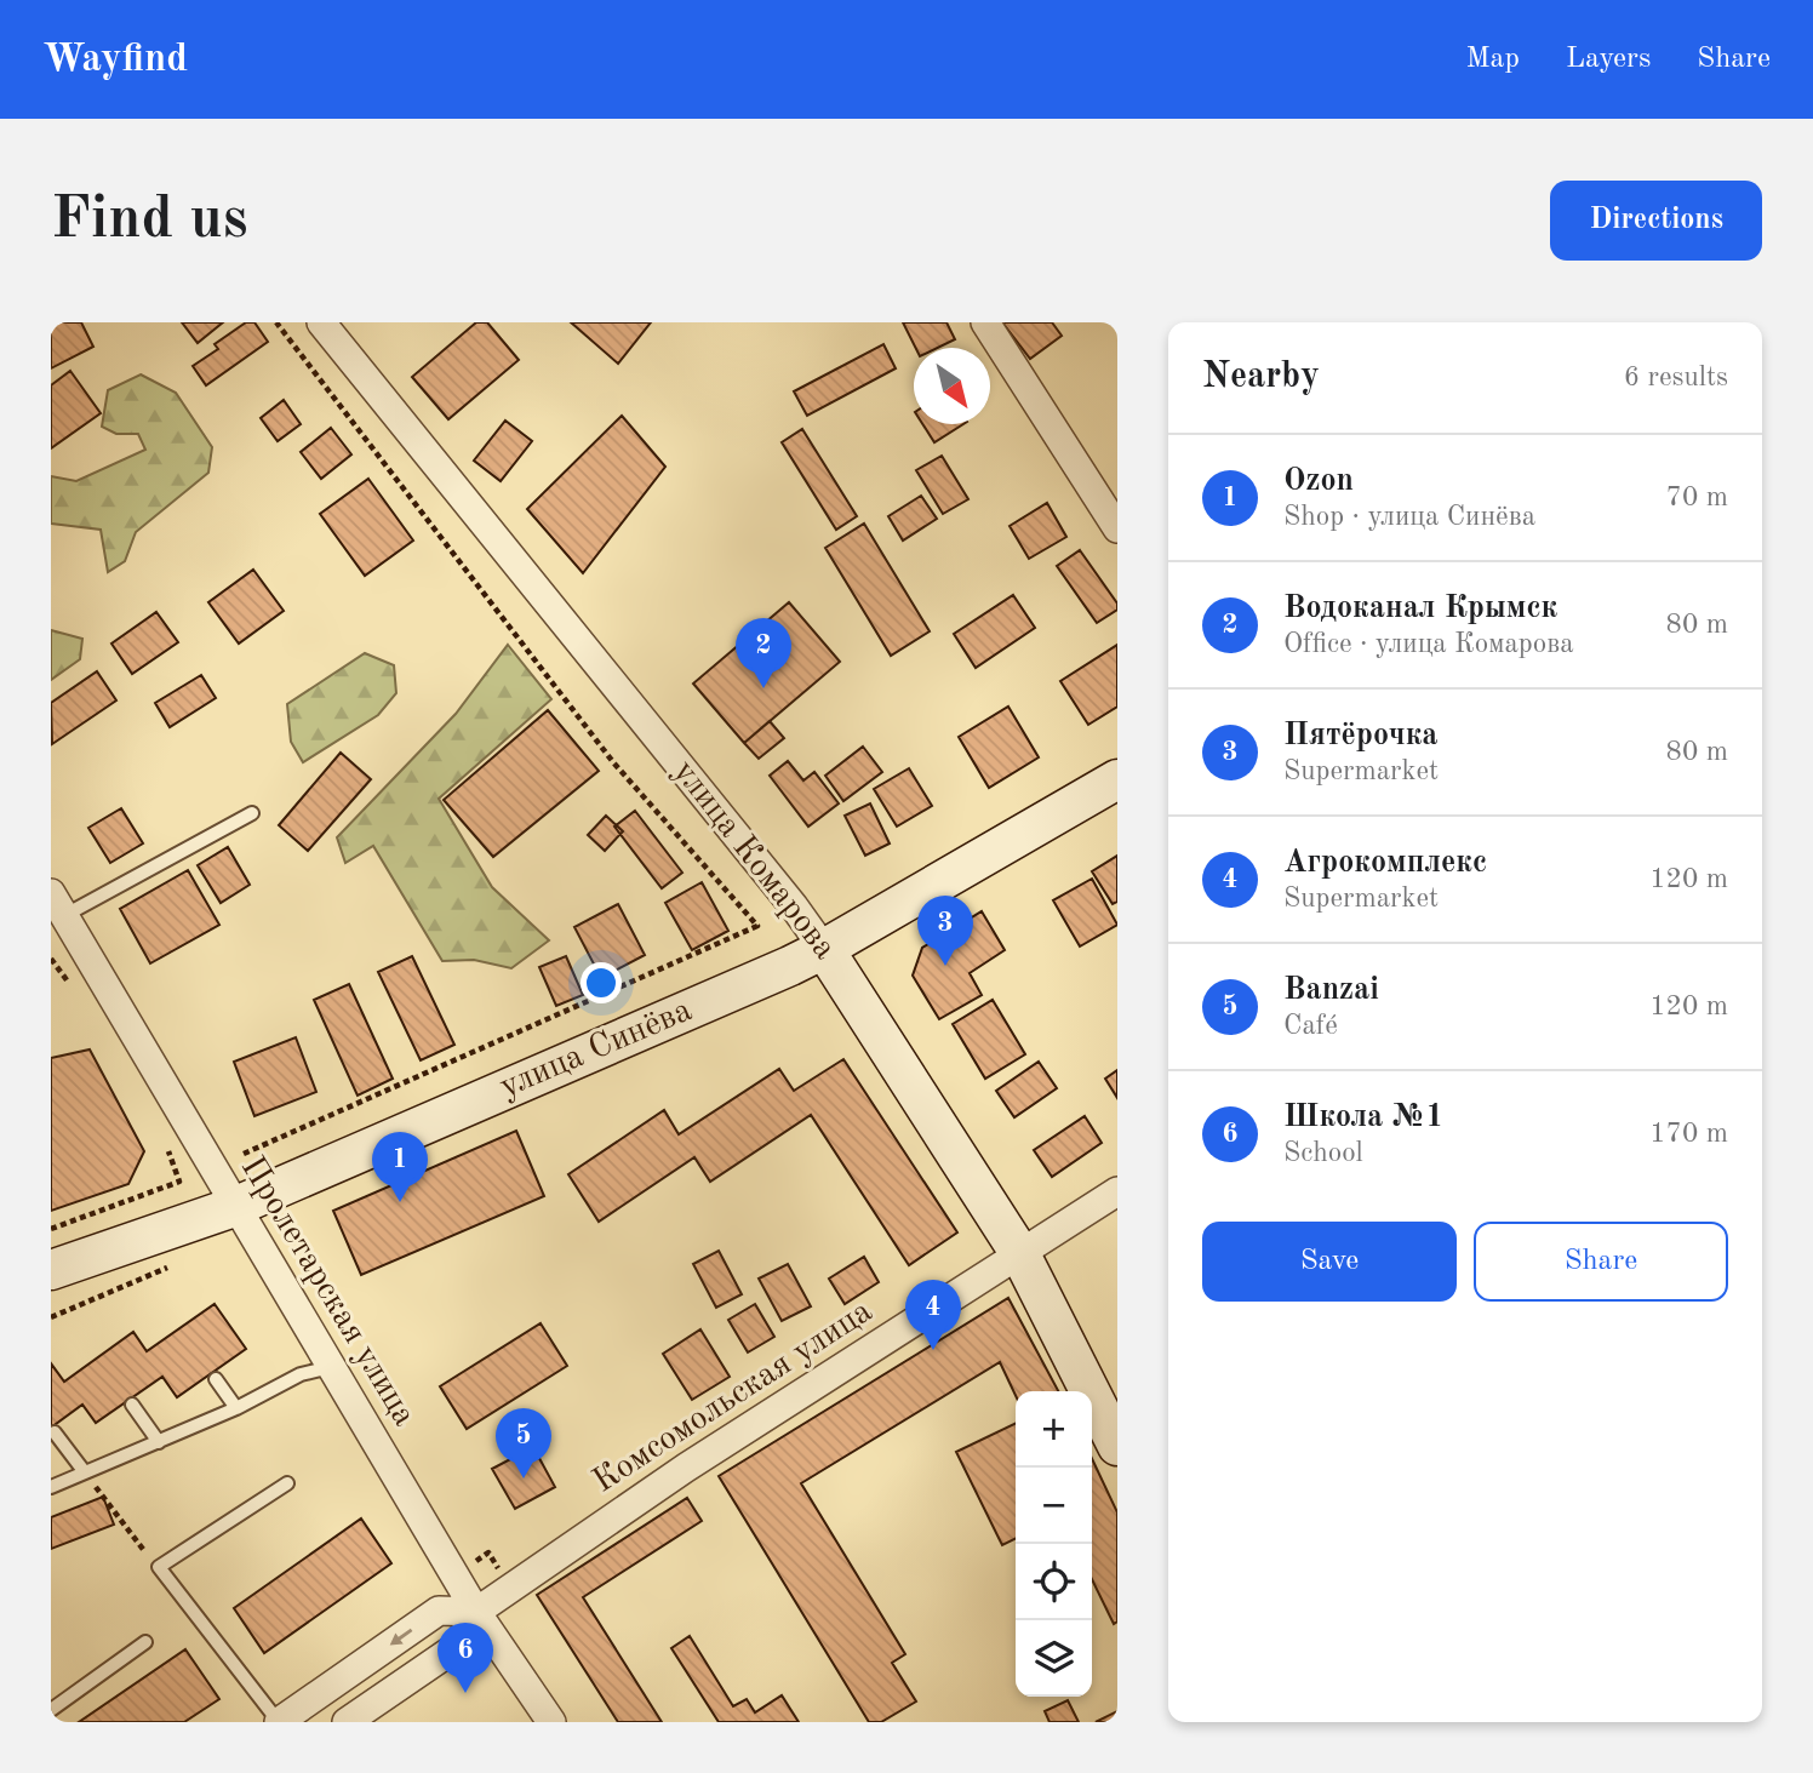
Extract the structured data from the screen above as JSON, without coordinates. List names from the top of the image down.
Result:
{
  "streets": {
    "main road": ["улица Комарова", "улица Синёва"],
    "street": ["Пролетарская улица", "Комсомольская улица"]
  },
  "crossings": [
    ["улица Комарова", "улица Синёва"],
    ["улица Комарова", "Комсомольская улица"],
    ["улица Синёва", "Пролетарская улица"],
    ["Пролетарская улица", "Комсомольская улица"]
  ],
  "north": "bottom right",
  "page": {
    "header": "Wayfind",
    "nav": ["Map", "Layers", "Share"],
    "buttons": [
      "Directions",
      ["Save", "Share"]
    ],
    "title": "Find us",
    "heading": ["Nearby", "6 results"],
    "list": [
      {
        "mark": "1",
        "name": "Ozon",
        "note": "Shop · улица Синёва",
        "value": "70 m"
      },
      {
        "mark": "2",
        "name": "Водоканал Крымск",
        "note": "Office · улица Комарова",
        "value": "80 m"
      },
      {
        "mark": "3",
        "name": "Пятёрочка",
        "note": "Supermarket",
        "value": "80 m"
      },
      {
        "mark": "4",
        "name": "Агрокомплекс",
        "note": "Supermarket",
        "value": "120 m"
      },
      {
        "mark": "5",
        "name": "Banzai",
        "note": "Café",
        "value": "120 m"
      },
      {
        "mark": "6",
        "name": "Школа №1",
        "note": "School",
        "value": "170 m"
      }
    ],
    "pins": [
      "2",
      "3",
      "1",
      "4",
      "5",
      "6"
    ],
    "map_buttons": ["+", "−"]
  }
}
